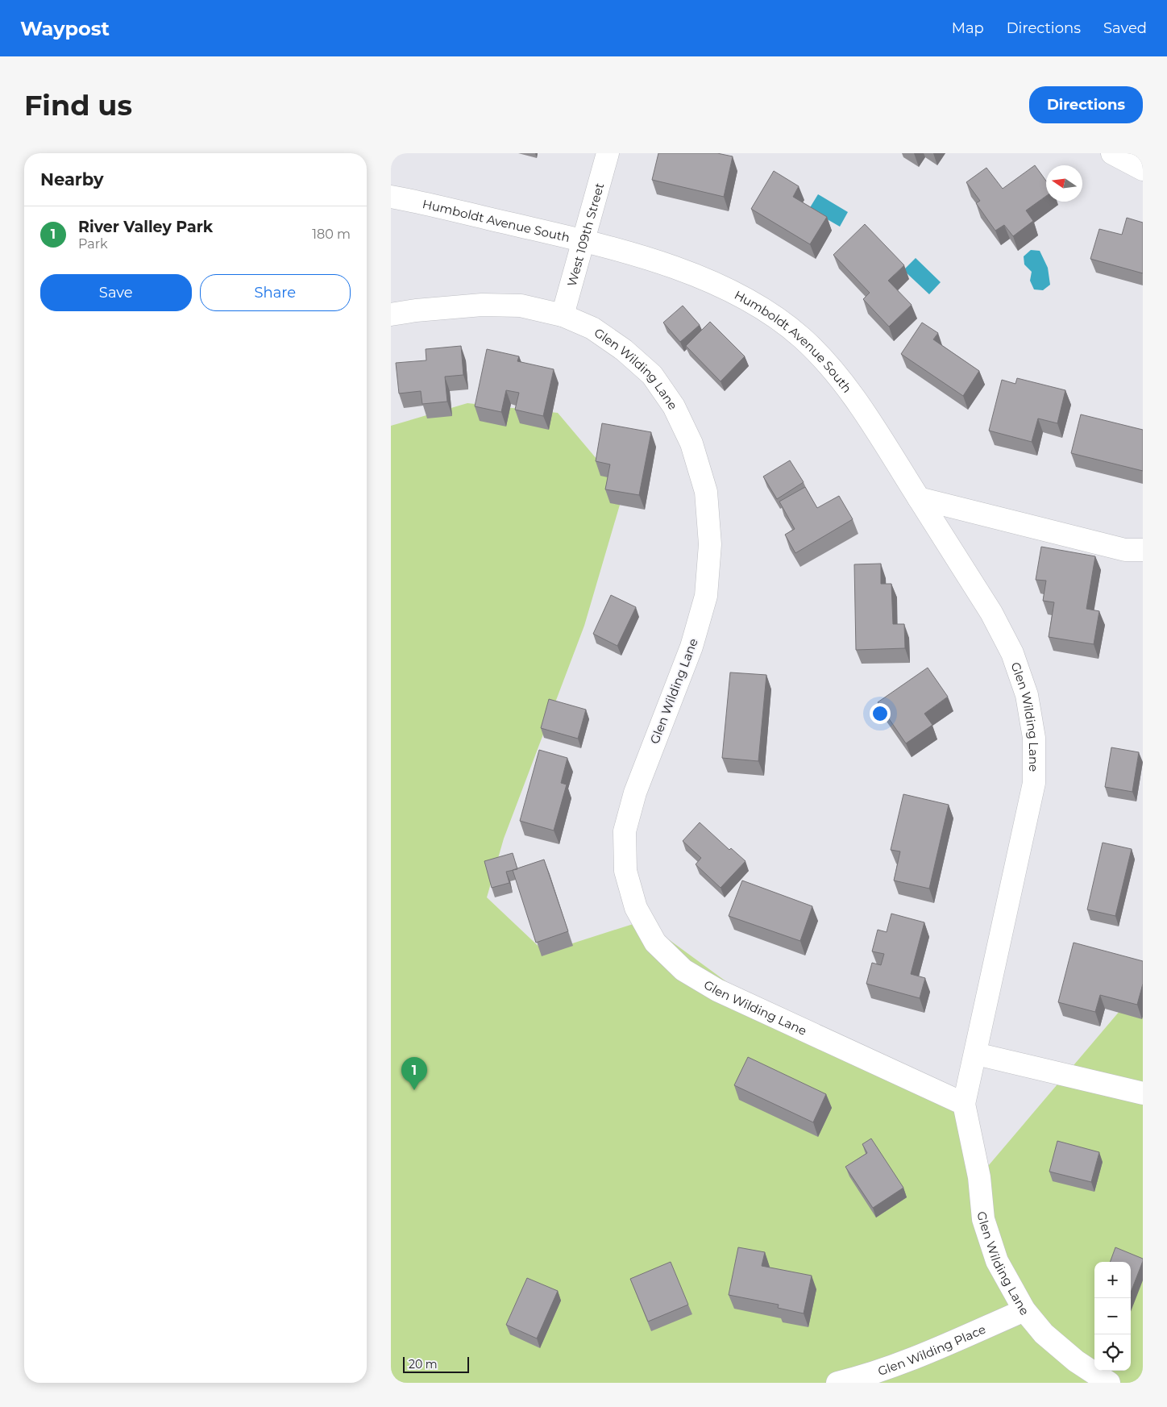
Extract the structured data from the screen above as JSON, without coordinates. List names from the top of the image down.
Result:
{
  "streets": {
    "street": [
      "Humboldt Avenue South",
      "West 109th Street",
      "Glen Wilding Lane",
      "Glen Wilding Place"
    ]
  },
  "crossings": [
    ["Humboldt Avenue South", "West 109th Street"],
    ["Humboldt Avenue South", "Glen Wilding Lane"],
    ["West 109th Street", "Glen Wilding Lane"],
    ["Glen Wilding Lane", "Glen Wilding Place"]
  ],
  "scale_bar": "20 m",
  "north": "left",
  "page": {
    "header": "Waypost",
    "nav": ["Map", "Directions", "Saved"],
    "buttons": [
      "Directions",
      ["Save", "Share"]
    ],
    "title": "Find us",
    "heading": "Nearby",
    "list": [
      {
        "mark": "1",
        "name": "River Valley Park",
        "note": "Park",
        "value": "180 m"
      }
    ],
    "pins": "1",
    "map_buttons": ["+", "−"],
    "scale": "20 m"
  }
}
